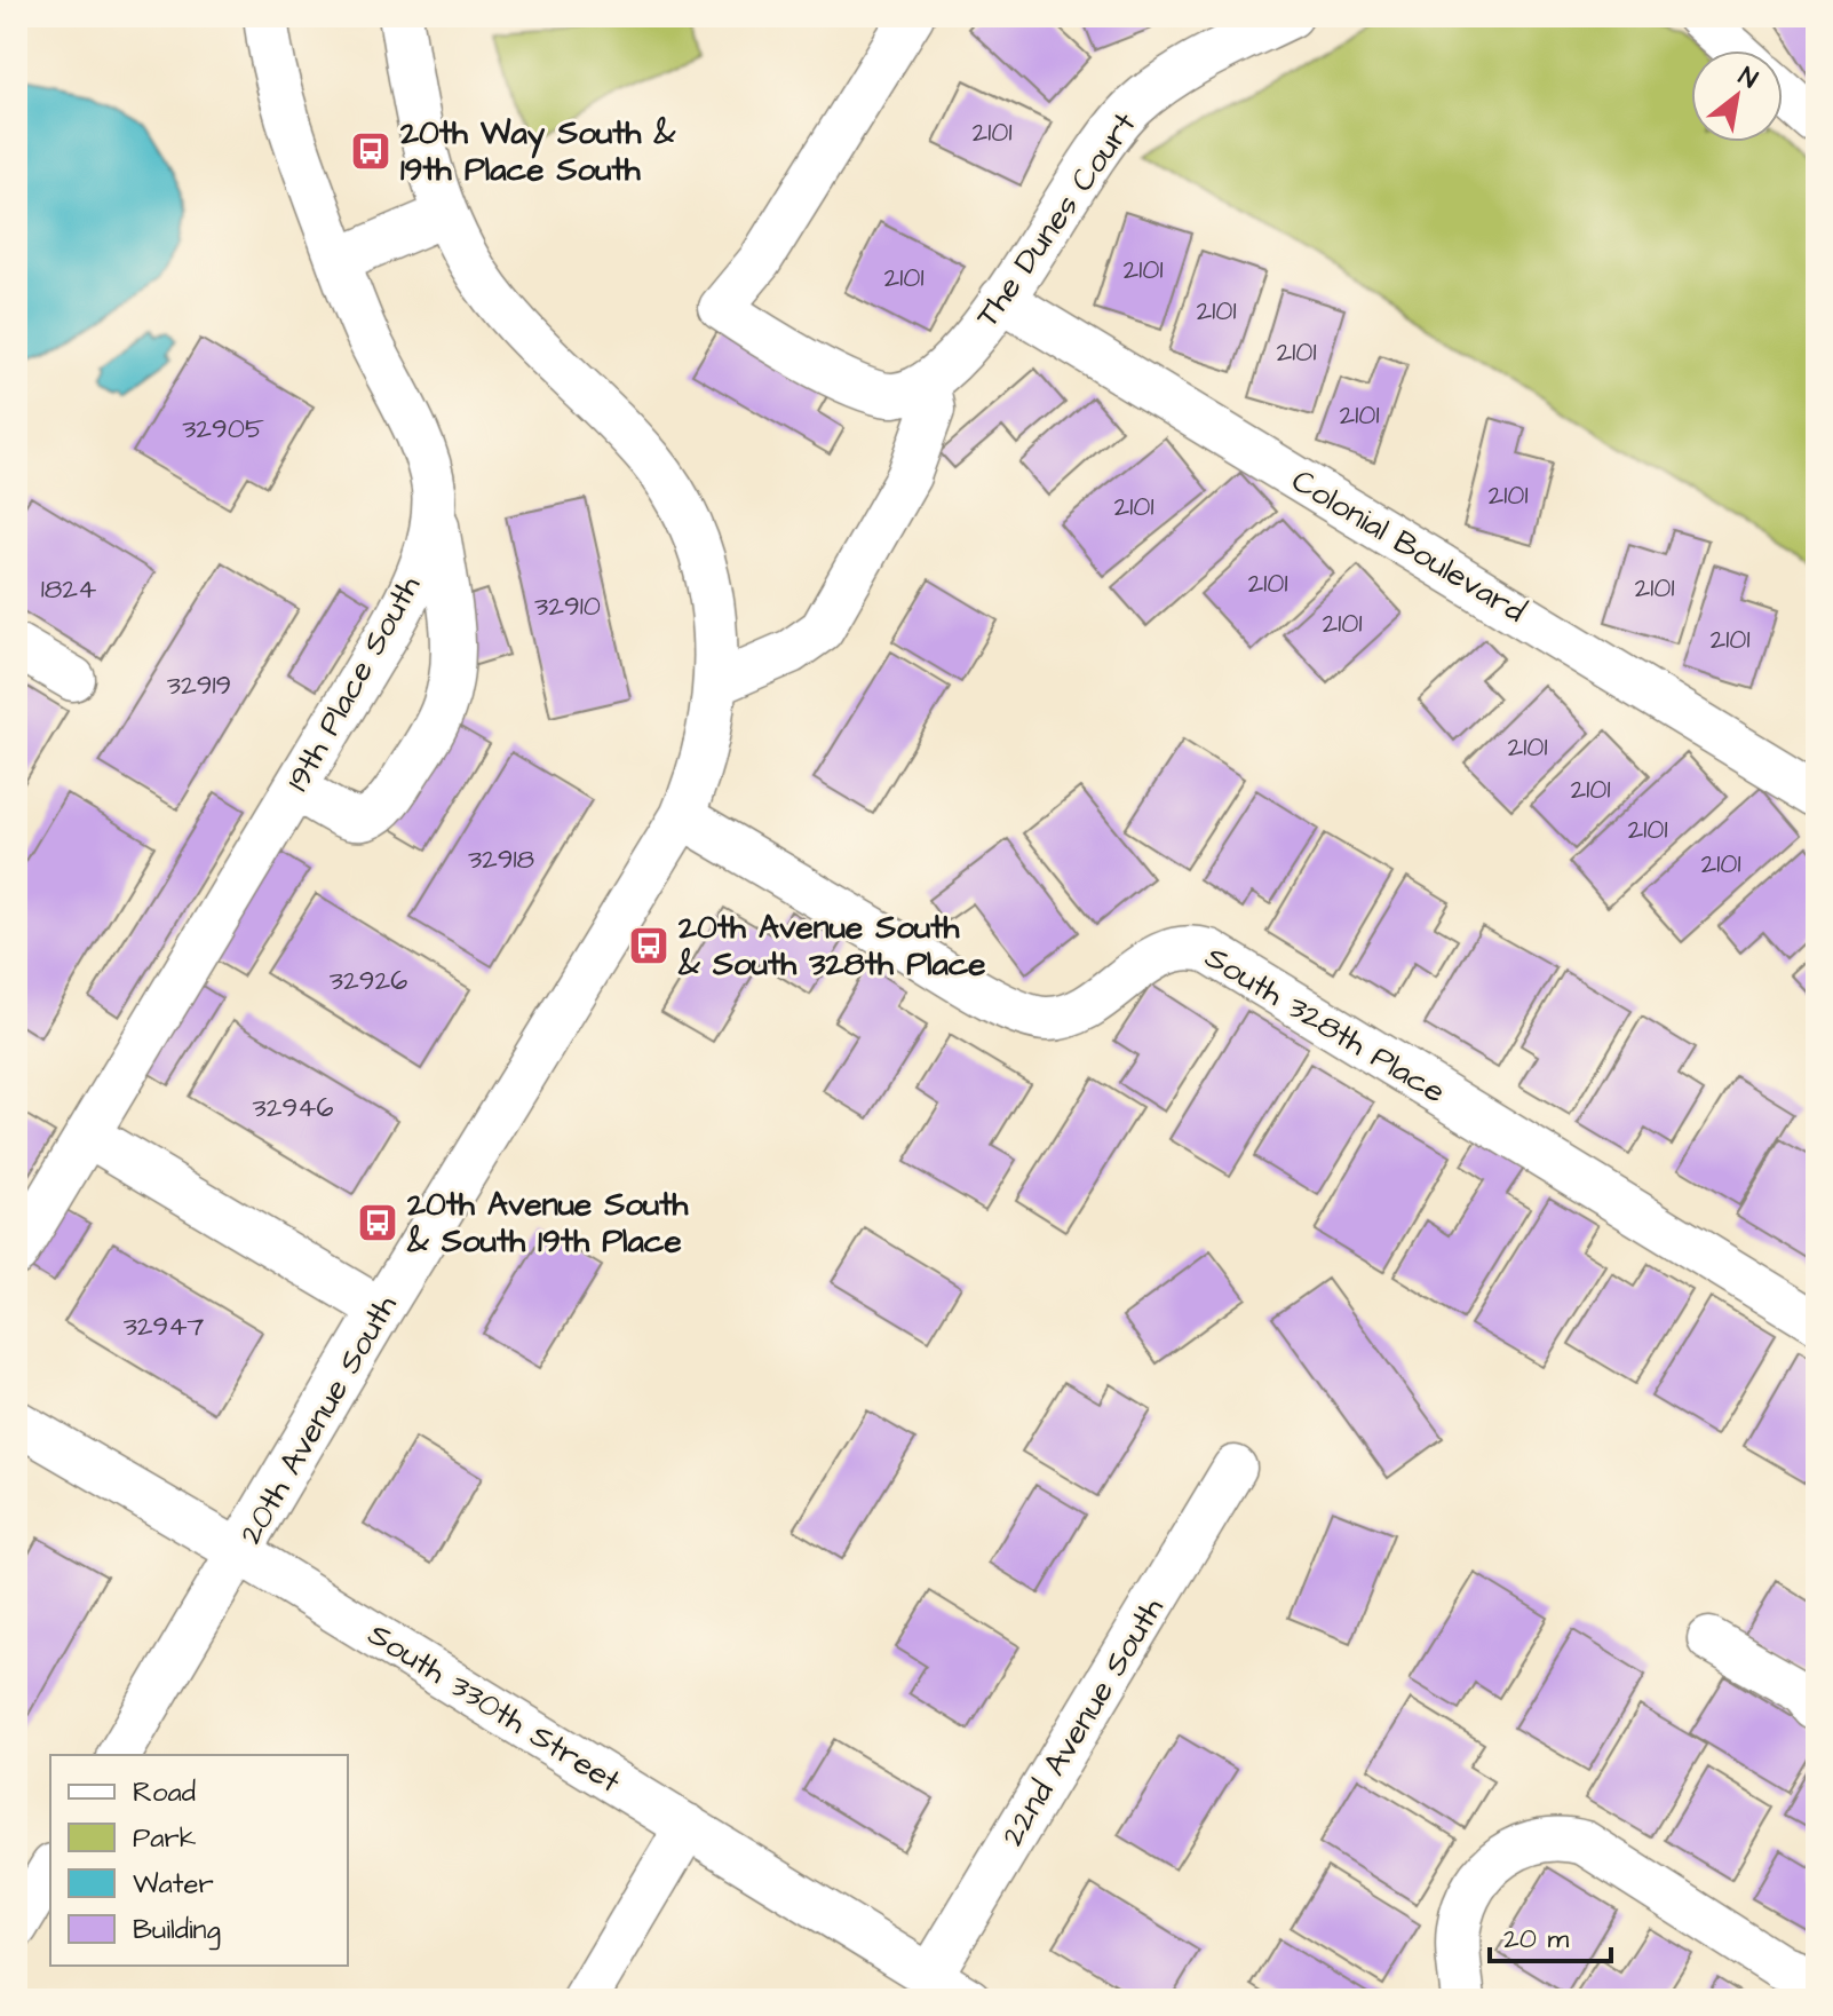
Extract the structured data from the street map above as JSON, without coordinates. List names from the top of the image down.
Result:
{
  "streets": {
    "street": [
      "The Dunes Court",
      "Colonial Boulevard",
      "19th Place South",
      "South 328th Place",
      "20th Avenue South",
      "South 330th Street",
      "22nd Avenue South"
    ]
  },
  "crossings": [
    ["The Dunes Court", "Colonial Boulevard"],
    ["South 328th Place", "20th Avenue South"],
    ["20th Avenue South", "South 330th Street"],
    ["South 330th Street", "22nd Avenue South"]
  ],
  "places": {
    "bus stop": ["20th Way South & 19th Place South", "20th Avenue South & South 328th Place", "20th Avenue South & South 19th Place"]
  },
  "house_numbers": [
    "2101",
    "2101",
    "2101",
    "2101",
    "2101",
    "2101",
    "32905",
    "2101",
    "2101",
    "2101",
    "2101",
    "1824",
    "32910",
    "2101",
    "2101",
    "32919",
    "2101",
    "2101",
    "2101",
    "32918",
    "2101",
    "32926",
    "32946",
    "32947"
  ],
  "legend": [
    "Road",
    "Park",
    "Water",
    "Building"
  ],
  "scale_bar": "20 m",
  "north": "top right"
}
